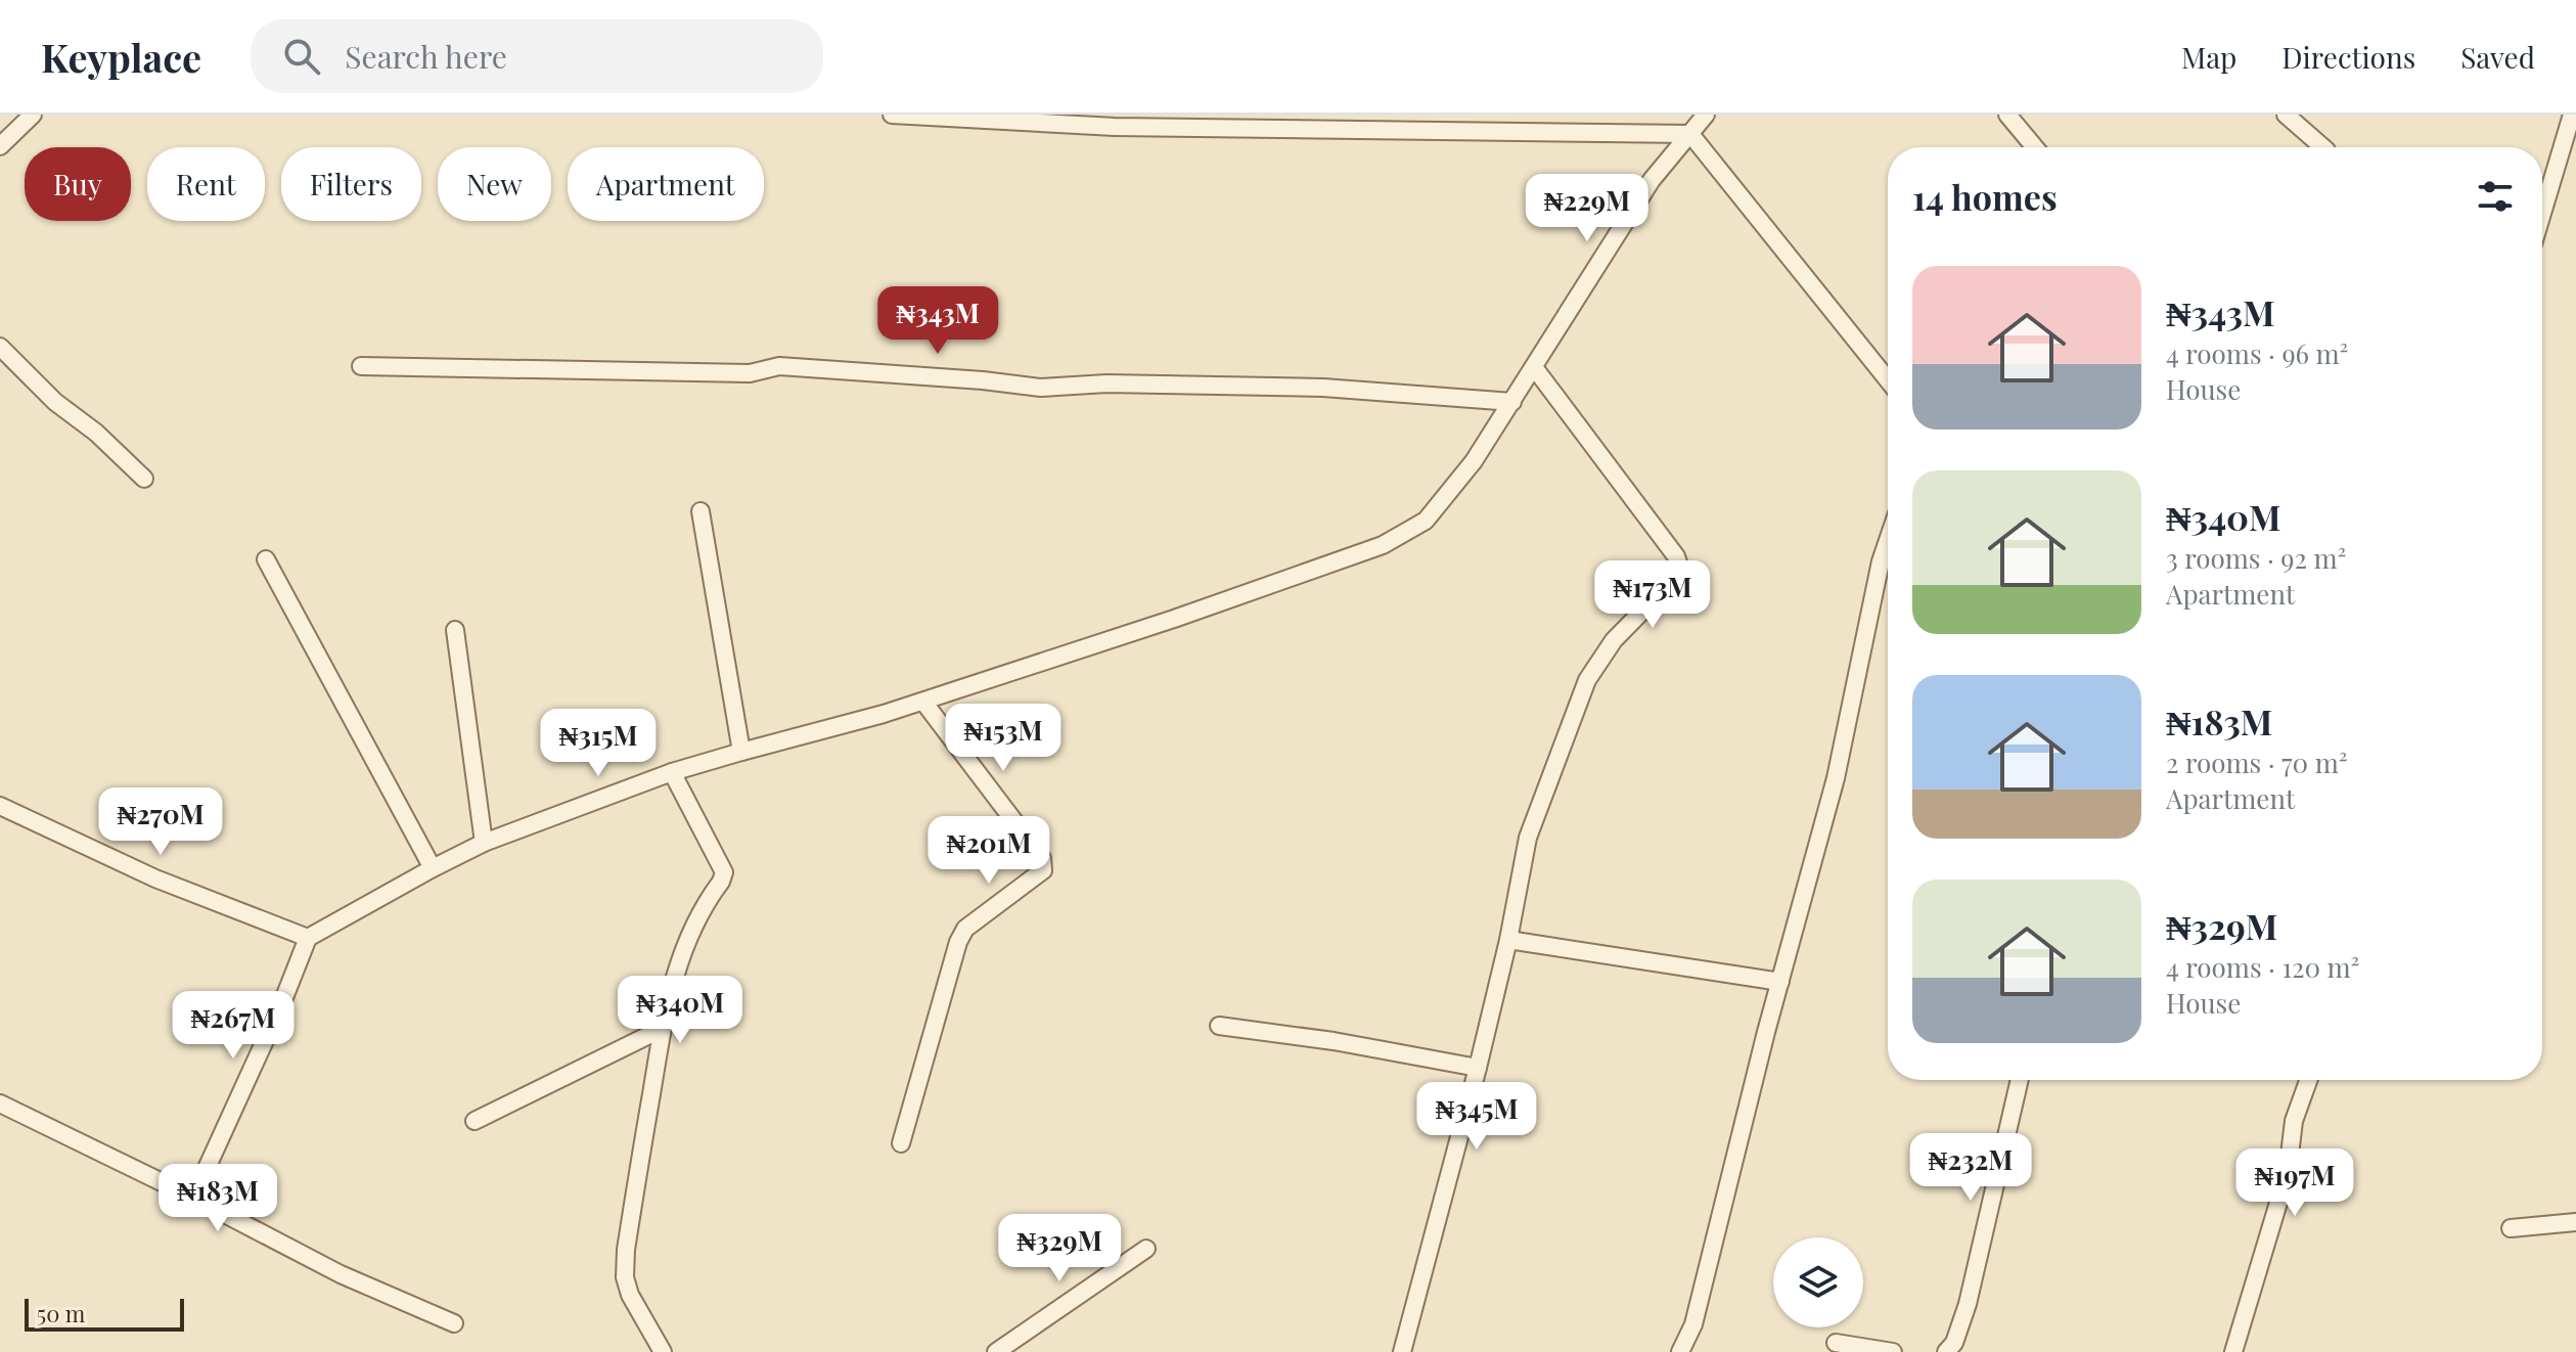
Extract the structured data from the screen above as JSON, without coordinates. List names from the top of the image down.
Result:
{
  "scale_bar": "50 m",
  "page": {
    "header": "Keyplace",
    "search": "Search here",
    "nav": ["Map", "Directions", "Saved"],
    "chip": [
      "Buy",
      "Rent",
      "Filters",
      "New",
      "Apartment"
    ],
    "heading": "14 homes",
    "price": [
      "₦229M",
      "₦343M",
      "₦173M",
      "₦153M",
      "₦315M",
      "₦270M",
      "₦201M",
      "₦340M",
      "₦267M",
      "₦345M",
      "₦232M",
      "₦197M",
      "₦183M",
      "₦329M"
    ],
    "list": [
      {
        "name": "₦343M",
        "note": "4 rooms · 96 m² · House"
      },
      {
        "name": "₦340M",
        "note": "3 rooms · 92 m² · Apartment"
      },
      {
        "name": "₦183M",
        "note": "2 rooms · 70 m² · Apartment"
      },
      {
        "name": "₦329M",
        "note": "4 rooms · 120 m² · House"
      }
    ],
    "scale": "50 m"
  }
}
